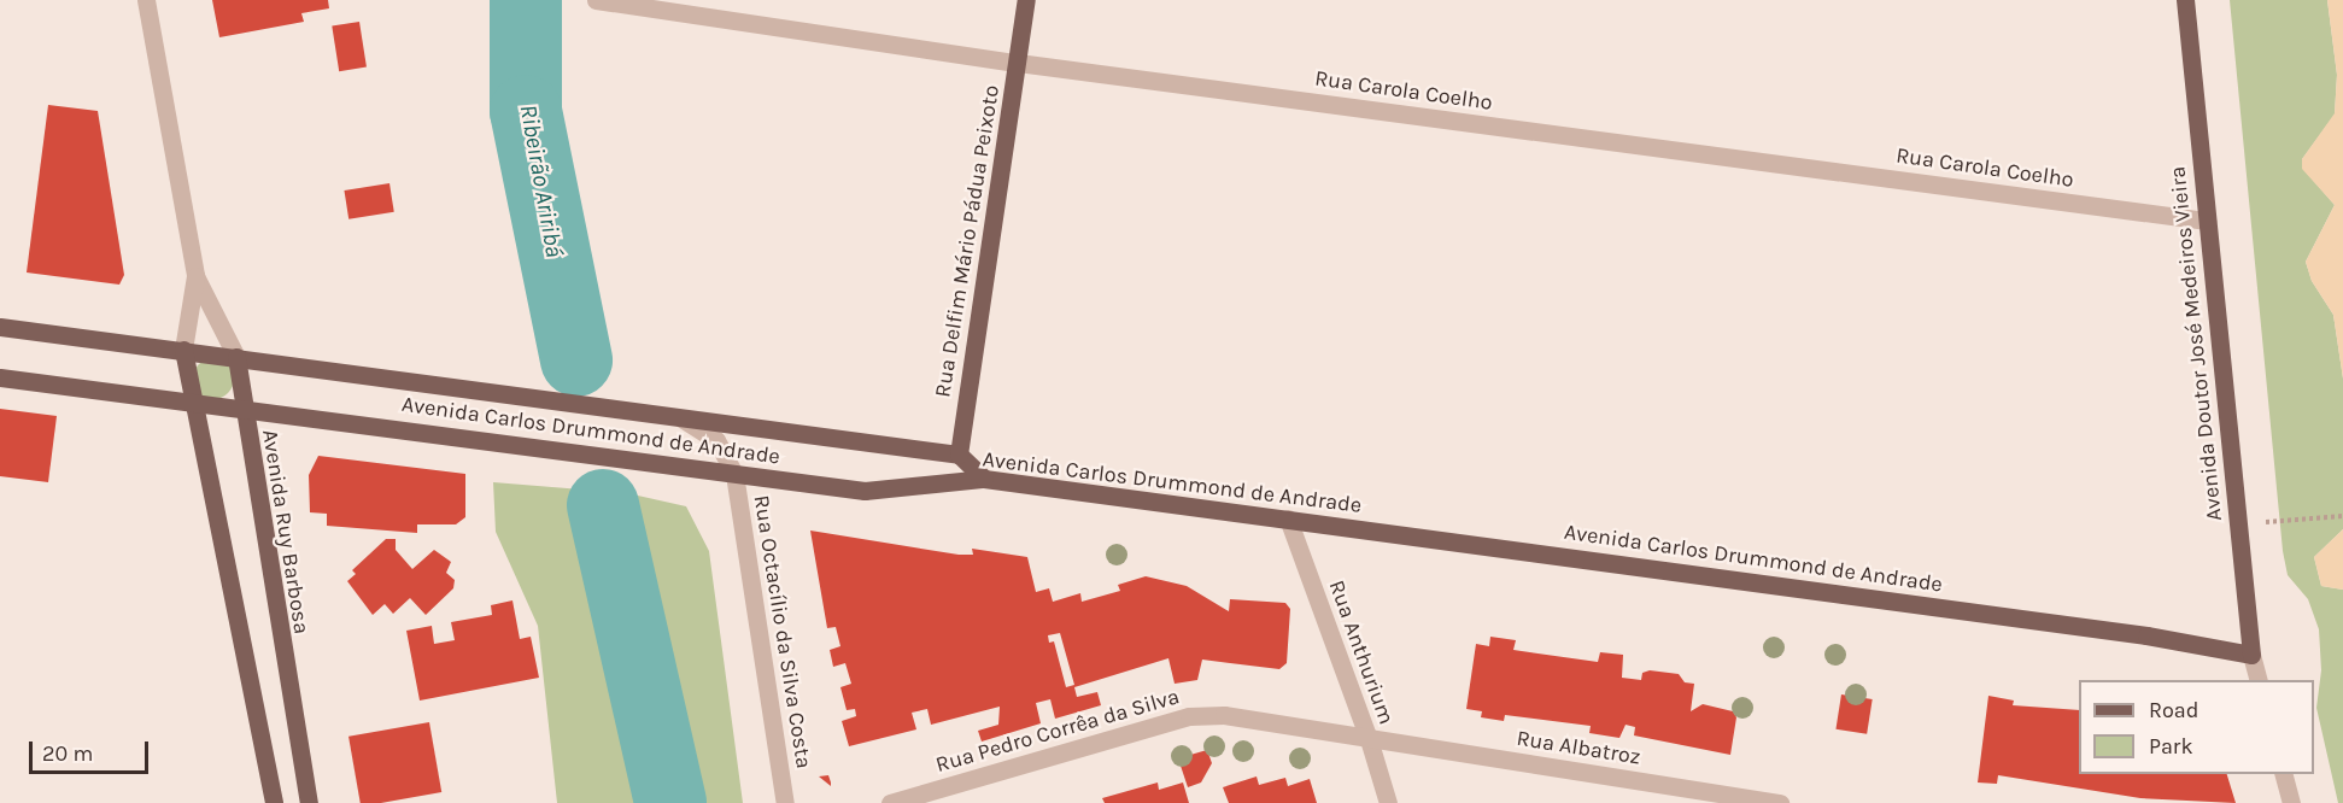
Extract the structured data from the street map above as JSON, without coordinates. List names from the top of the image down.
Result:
{
  "streets": {
    "main road": [
      "Rua Delfim Mário Pádua Peixoto",
      "Avenida Doutor José Medeiros Vieira",
      "Avenida Carlos Drummond de Andrade",
      "Avenida Ruy Barbosa"
    ],
    "street": [
      "Rua Carola Coelho",
      "Rua Octacílio da Silva Costa",
      "Rua Anthurium",
      "Rua Pedro Corrêa da Silva",
      "Rua Albatroz"
    ]
  },
  "crossings": [
    ["Rua Carola Coelho", "Rua Delfim Mário Pádua Peixoto"],
    ["Rua Carola Coelho", "Avenida Doutor José Medeiros Vieira"],
    ["Rua Delfim Mário Pádua Peixoto", "Avenida Carlos Drummond de Andrade"],
    ["Avenida Doutor José Medeiros Vieira", "Avenida Carlos Drummond de Andrade"],
    ["Avenida Carlos Drummond de Andrade", "Avenida Ruy Barbosa"],
    ["Avenida Carlos Drummond de Andrade", "Rua Octacílio da Silva Costa"],
    ["Avenida Carlos Drummond de Andrade", "Rua Anthurium"],
    ["Rua Anthurium", "Rua Pedro Corrêa da Silva"],
    ["Rua Anthurium", "Rua Albatroz"],
    ["Rua Pedro Corrêa da Silva", "Rua Albatroz"]
  ],
  "water": ["Ribeirão Ariribá"],
  "legend": ["Road", "Park"],
  "scale_bar": "20 m"
}
